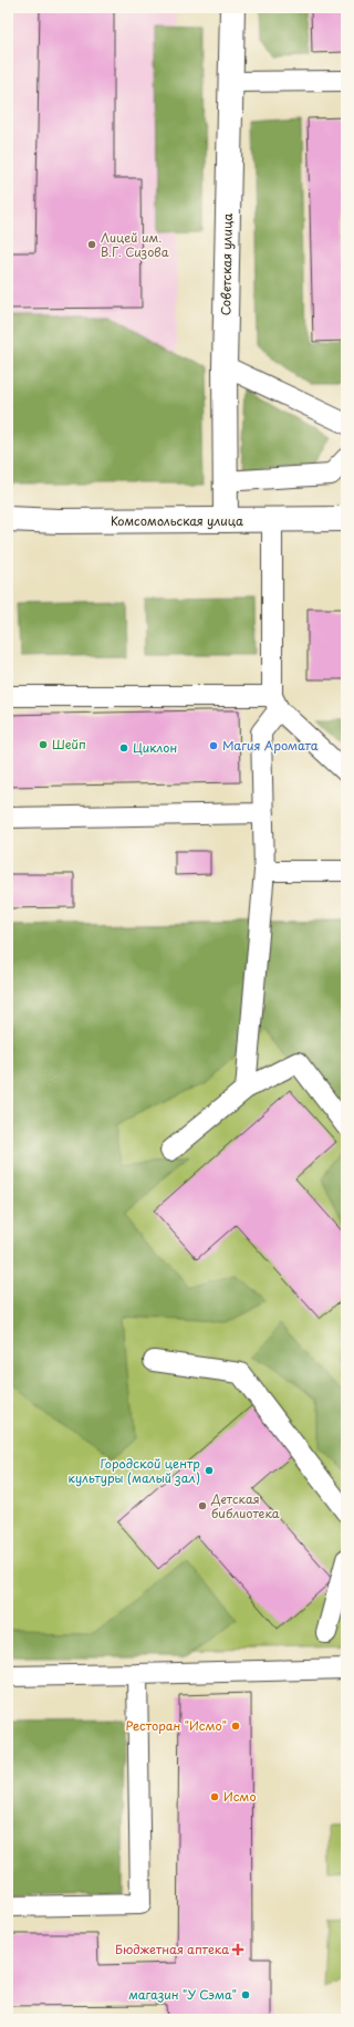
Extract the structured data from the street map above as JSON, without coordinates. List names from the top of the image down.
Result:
{
  "streets": {
    "street": ["Советская улица", "Комсомольская улица"]
  },
  "crossings": [
    ["Советская улица", "Комсомольская улица"]
  ],
  "places": {
    "other": [
      "Лицей им. В.Г. Сизова",
      "Шейп",
      "Магия Аромата",
      "Циклон",
      "Городской центр культуры (малый зал)",
      "Детская библиотека",
      "Ресторан \"Исмо\"",
      "Исмо",
      "магазин \"У Сэма\""
    ],
    "health": ["Бюджетная аптека"]
  }
}
